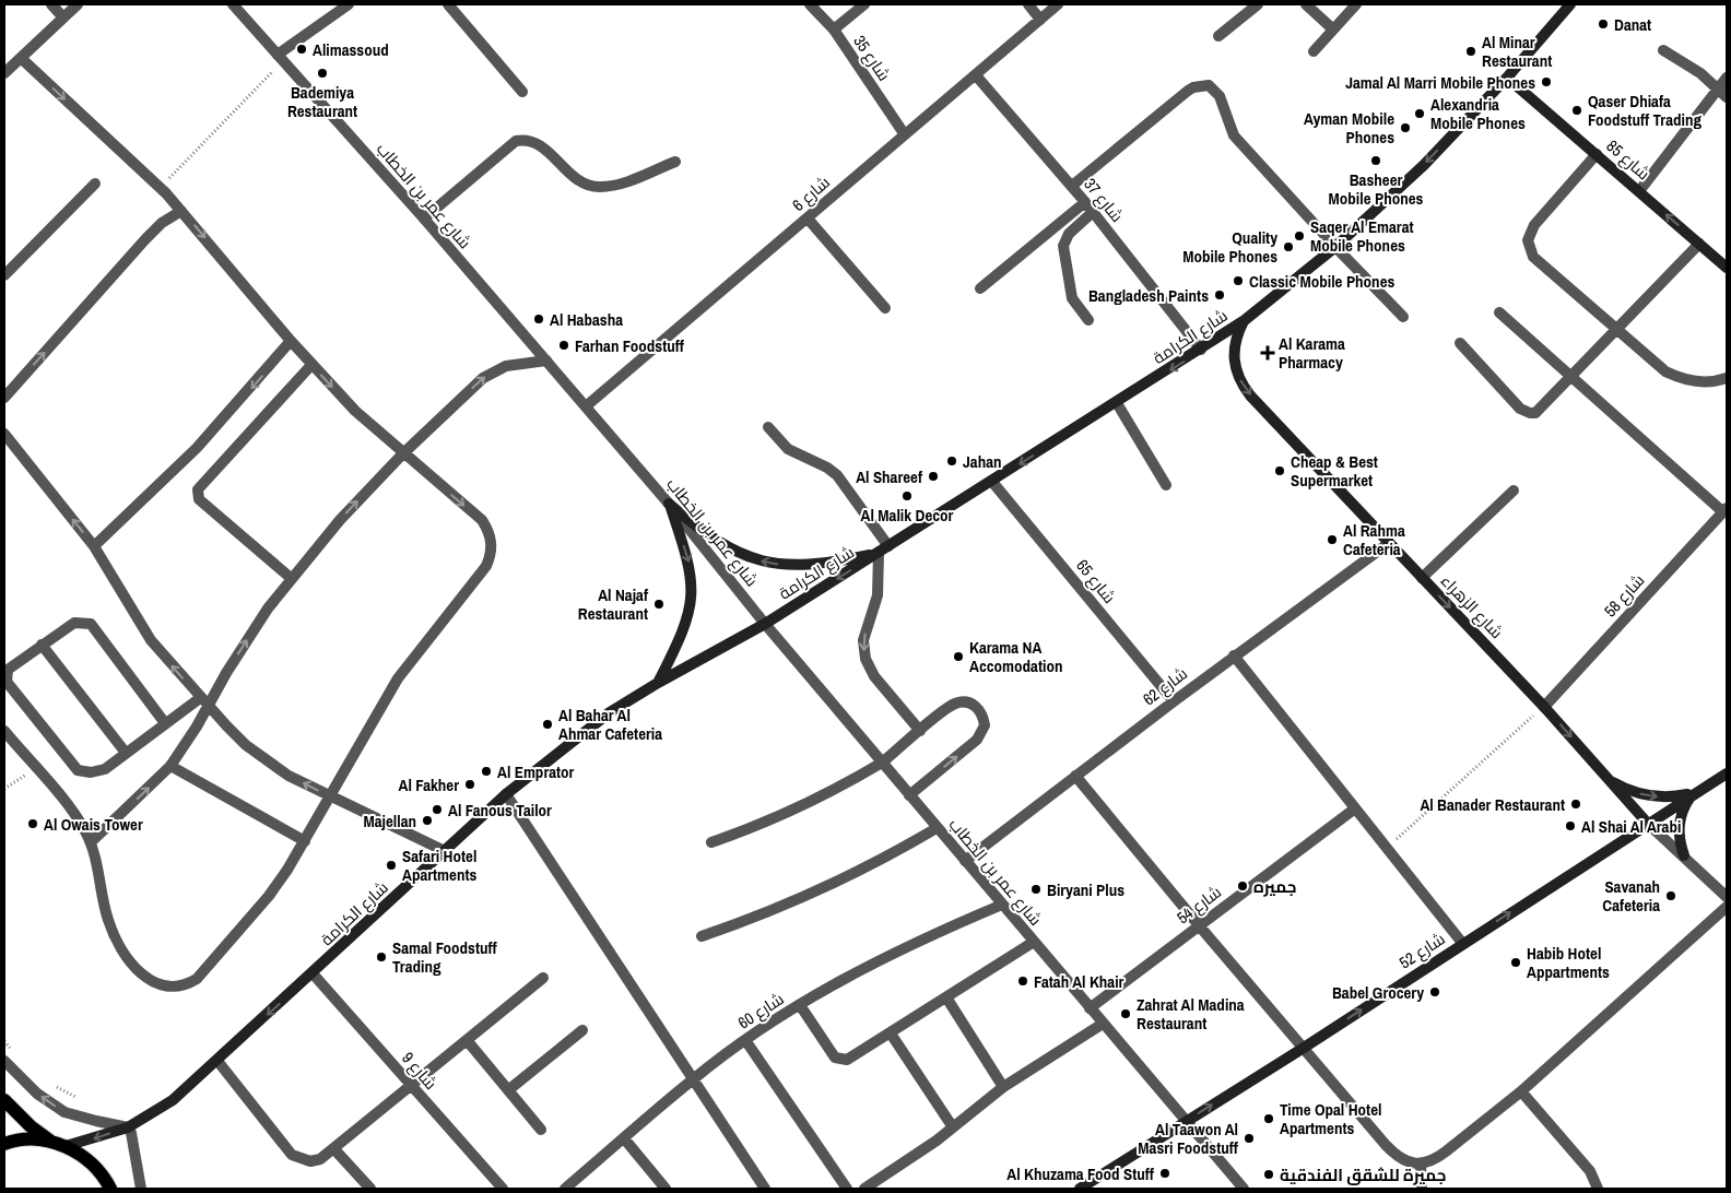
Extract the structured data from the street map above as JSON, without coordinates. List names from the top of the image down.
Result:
{
  "streets": {
    "main road": [
      "شارع 85",
      "شارع الكرامة",
      "شارع الزهراء",
      "شارع 52"
    ],
    "street": [
      "شارع 35",
      "شارع 6",
      "شارع عمر بن الخطاب",
      "شارع 37",
      "شارع 65",
      "شارع 58",
      "شارع 62",
      "شارع 54",
      "شارع 60",
      "شارع 9"
    ]
  },
  "crossings": [
    ["شارع 35", "شارع 6"],
    ["شارع 85", "شارع الكرامة"],
    ["شارع 6", "شارع عمر بن الخطاب"],
    ["شارع 6", "شارع 37"],
    ["شارع عمر بن الخطاب", "شارع الكرامة"],
    ["شارع عمر بن الخطاب", "شارع 62"],
    ["شارع عمر بن الخطاب", "شارع 54"],
    ["شارع عمر بن الخطاب", "شارع 52"],
    ["شارع عمر بن الخطاب", "شارع 60"],
    ["شارع 37", "شارع الكرامة"],
    ["شارع الكرامة", "شارع 65"],
    ["شارع الكرامة", "شارع الزهراء"],
    ["شارع الكرامة", "شارع 9"],
    ["شارع 65", "شارع 62"],
    ["شارع 58", "شارع الزهراء"],
    ["شارع الزهراء", "شارع 62"],
    ["شارع الزهراء", "شارع 52"]
  ],
  "one_way": ["شارع الكرامة", "شارع الزهراء", "شارع 52"],
  "places": {
    "other": [
      "Danat",
      "Alimassoud",
      "Al Minar Restaurant",
      "Bademiya Restaurant",
      "Jamal Al Marri Mobile Phones",
      "Qaser Dhiafa Foodstuff Trading",
      "Alexandria Mobile Phones",
      "Ayman Mobile Phones",
      "Basheer Mobile Phones",
      "Saqer Al Emarat Mobile Phones",
      "Quality Mobile Phones",
      "Classic Mobile Phones",
      "Bangladesh Paints",
      "Al Habasha",
      "Farhan Foodstuff",
      "Jahan",
      "Cheap & Best Supermarket",
      "Al Shareef",
      "Al Malik Decor",
      "Al Rahma Cafeteria",
      "Al Najaf Restaurant",
      "Karama NA Accomodation",
      "Al Bahar Al Ahmar Cafeteria",
      "Al Emprator",
      "Al Fakher",
      "Al Banader Restaurant",
      "Al Fanous Tailor",
      "Majellan",
      "Al Owais Tower",
      "Al Shai Al Arabi",
      "Safari Hotel Apartments",
      "جميره",
      "Biryani Plus",
      "Savanah Cafeteria",
      "Samal Foodstuff Trading",
      "Habib Hotel Appartments",
      "Fatah Al Khair",
      "Babel Grocery",
      "Zahrat Al Madina Restaurant",
      "Time Opal Hotel Apartments",
      "Al Taawon Al Masri Foodstuff",
      "Al Khuzama Food Stuff",
      "جميرة للشقق الفندقية"
    ],
    "health": ["Al Karama Pharmacy"]
  }
}
